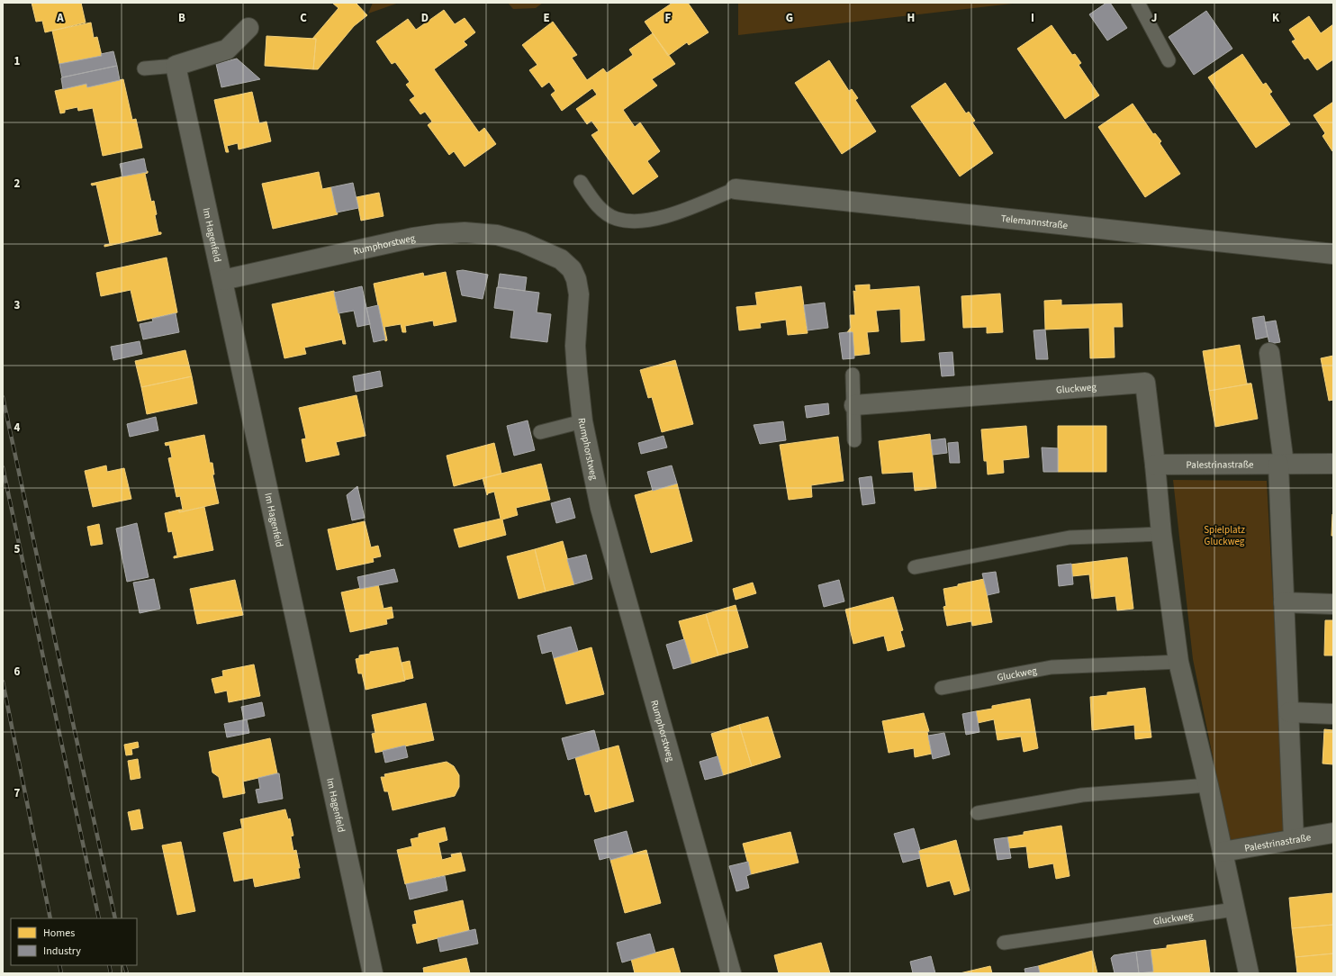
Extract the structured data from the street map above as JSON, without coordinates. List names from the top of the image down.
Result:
{
  "streets": {
    "street": [
      "Telemannstraße",
      "Im Hagenfeld",
      "Rumphorstweg",
      "Gluckweg",
      "Palestrinastraße"
    ]
  },
  "crossings": [
    ["Im Hagenfeld", "Rumphorstweg"],
    ["Gluckweg", "Palestrinastraße"]
  ],
  "parks": ["Spielplatz Gluckweg"],
  "legend": ["Homes", "Industry"],
  "grid": {
    "columns": [
      "A",
      "B",
      "C",
      "D",
      "E",
      "F",
      "G",
      "H",
      "I",
      "J",
      "K"
    ],
    "rows": [
      "1",
      "2",
      "3",
      "4",
      "5",
      "6",
      "7"
    ]
  }
}
